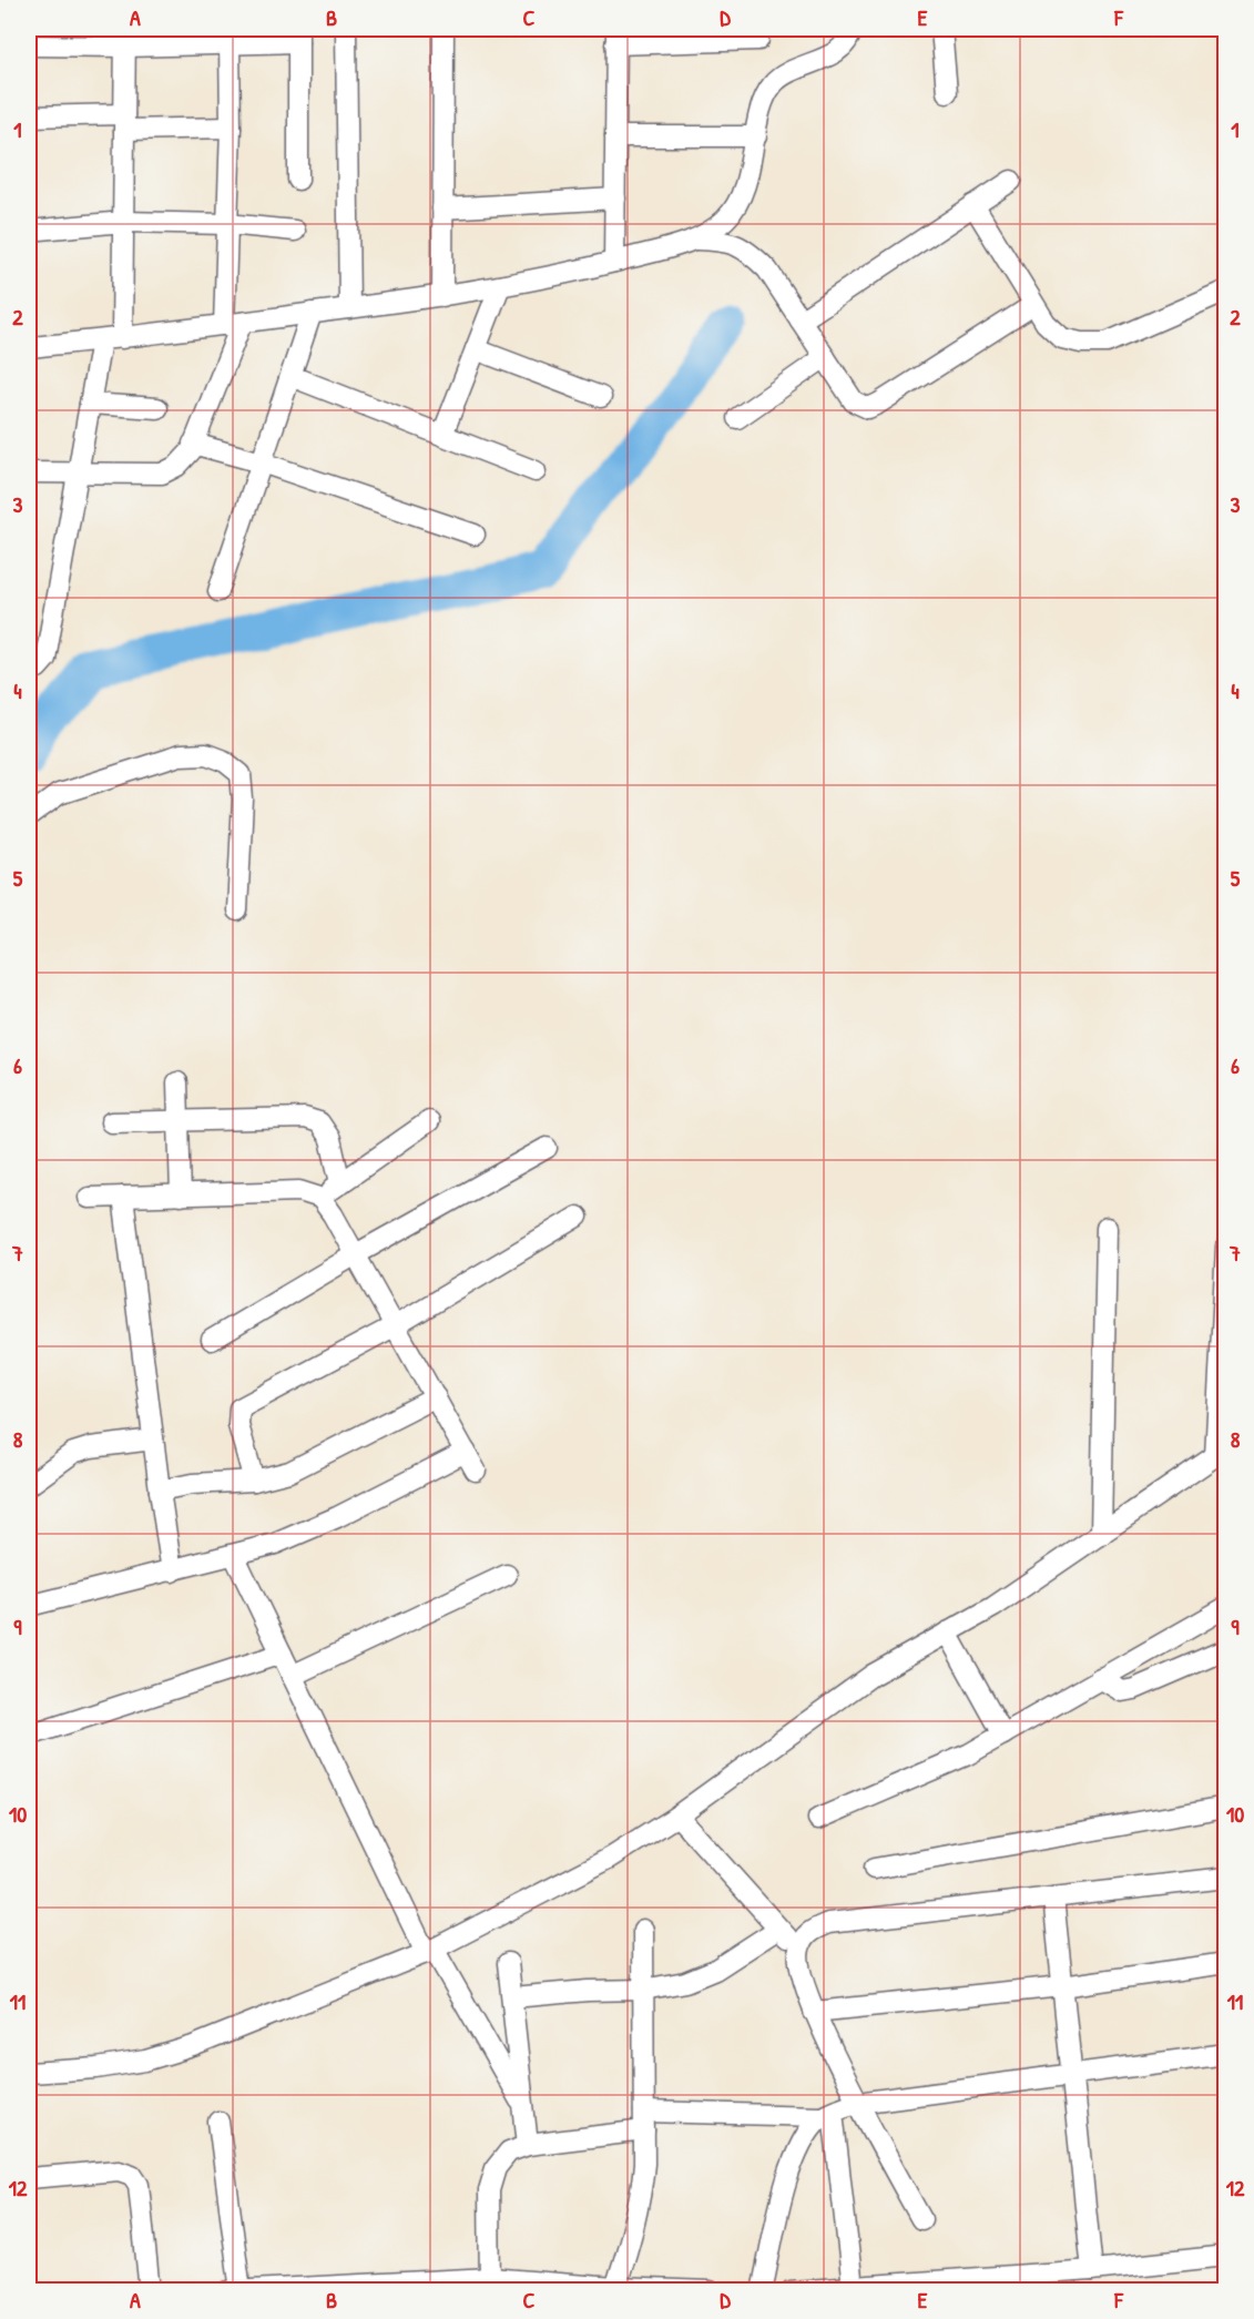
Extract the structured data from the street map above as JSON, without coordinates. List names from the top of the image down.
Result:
{
  "grid": {
    "columns": [
      "A",
      "B",
      "C",
      "D",
      "E",
      "F"
    ],
    "rows": [
      "1",
      "2",
      "3",
      "4",
      "5",
      "6",
      "7",
      "8",
      "9",
      "10",
      "11",
      "12"
    ]
  }
}
